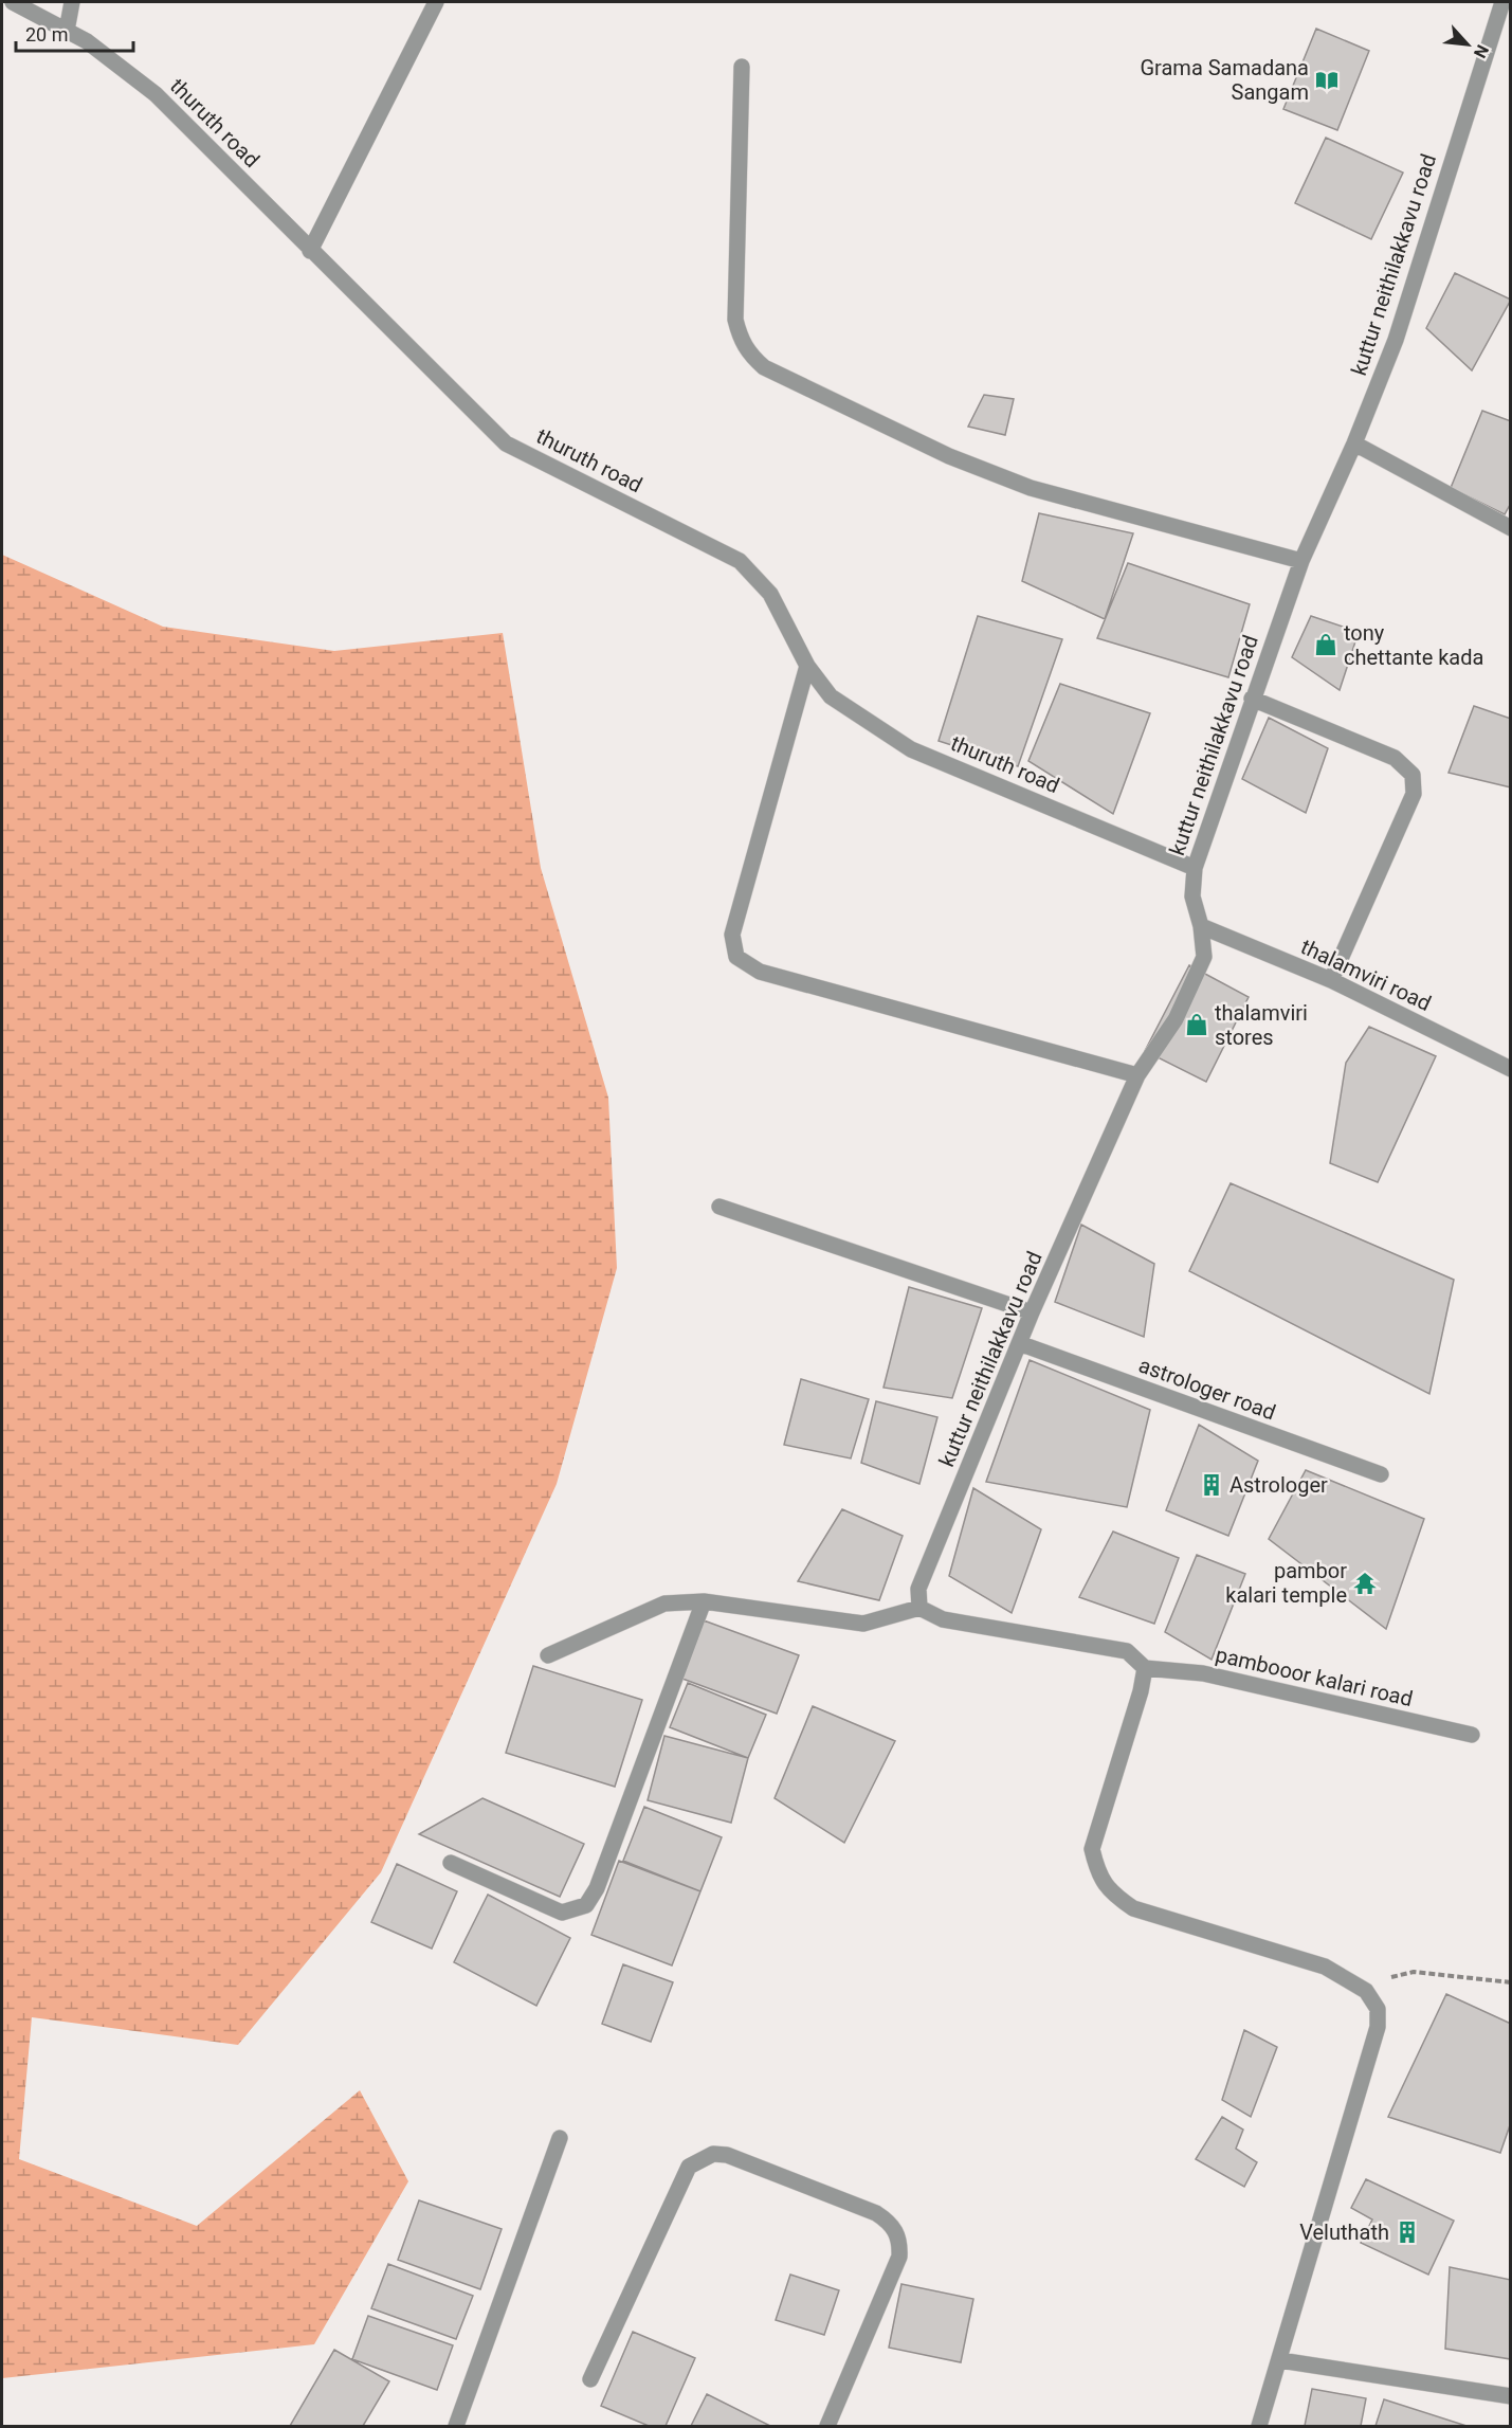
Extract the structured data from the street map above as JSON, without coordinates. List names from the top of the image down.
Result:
{
  "streets": {
    "street": [
      "thuruth road",
      "kuttur neithilakkavu road",
      "thalamviri road",
      "astrologer road",
      "pambooor kalari road"
    ]
  },
  "crossings": [
    ["thuruth road", "kuttur neithilakkavu road"],
    ["kuttur neithilakkavu road", "thalamviri road"],
    ["kuttur neithilakkavu road", "astrologer road"]
  ],
  "places": {
    "library": ["Grama Samadana Sangam"],
    "shop": ["tony chettante kada", "thalamviri stores"],
    "building": ["Astrologer", "Veluthath"],
    "temple": ["pambor kalari temple"]
  },
  "scale_bar": "20 m",
  "north": "bottom right"
}
